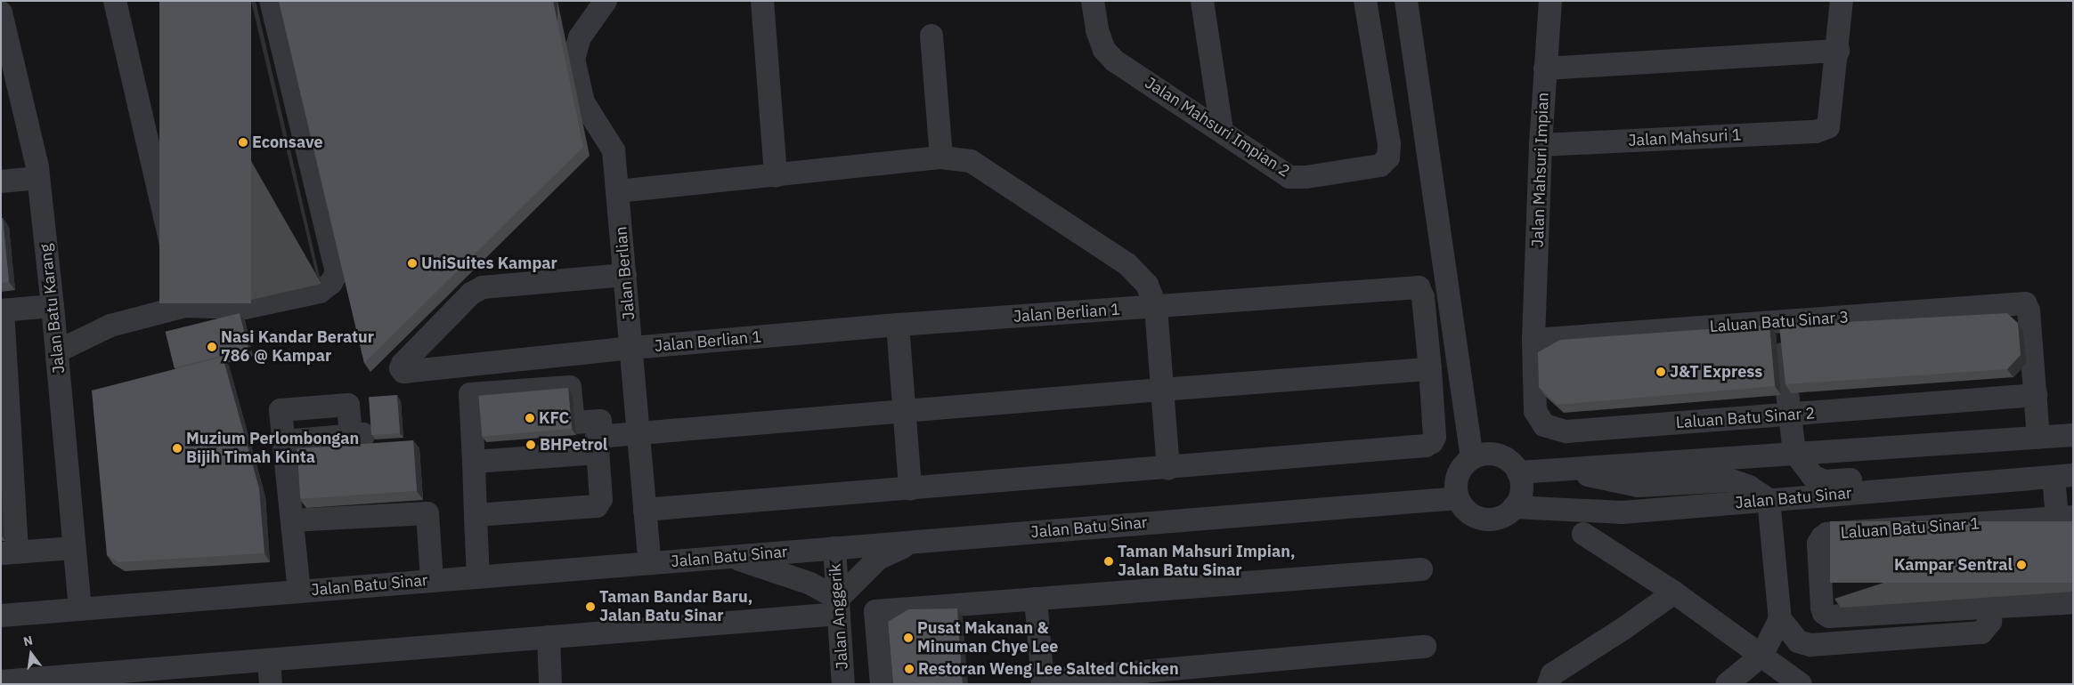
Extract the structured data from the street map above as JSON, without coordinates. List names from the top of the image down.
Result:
{
  "streets": {
    "street": [
      "Jalan Mahsuri Impian 2",
      "Jalan Mahsuri 1",
      "Jalan Mahsuri Impian",
      "Jalan Berlian",
      "Jalan Batu Karang",
      "Jalan Berlian 1",
      "Laluan Batu Sinar 3",
      "Laluan Batu Sinar 2",
      "Jalan Batu Sinar",
      "Laluan Batu Sinar 1",
      "Jalan Anggerik"
    ]
  },
  "crossings": [
    ["Jalan Mahsuri 1", "Jalan Mahsuri Impian"],
    ["Jalan Mahsuri Impian", "Laluan Batu Sinar 3"],
    ["Jalan Mahsuri Impian", "Laluan Batu Sinar 2"],
    ["Jalan Berlian", "Jalan Berlian 1"],
    ["Jalan Berlian", "Jalan Batu Sinar"],
    ["Jalan Batu Karang", "Jalan Batu Sinar"],
    ["Laluan Batu Sinar 3", "Laluan Batu Sinar 2"],
    ["Jalan Batu Sinar", "Laluan Batu Sinar 1"],
    ["Jalan Batu Sinar", "Jalan Anggerik"]
  ],
  "places": [
    "Econsave",
    "UniSuites Kampar",
    "Nasi Kandar Beratur 786 @ Kampar",
    "J&T Express",
    "KFC",
    "BHPetrol",
    "Muzium Perlombongan Bijih Timah Kinta",
    "Taman Mahsuri Impian, Jalan Batu Sinar",
    "Kampar Sentral",
    "Taman Bandar Baru, Jalan Batu Sinar",
    "Pusat Makanan & Minuman Chye Lee",
    "Restoran Weng Lee Salted Chicken"
  ],
  "north": "top"
}
